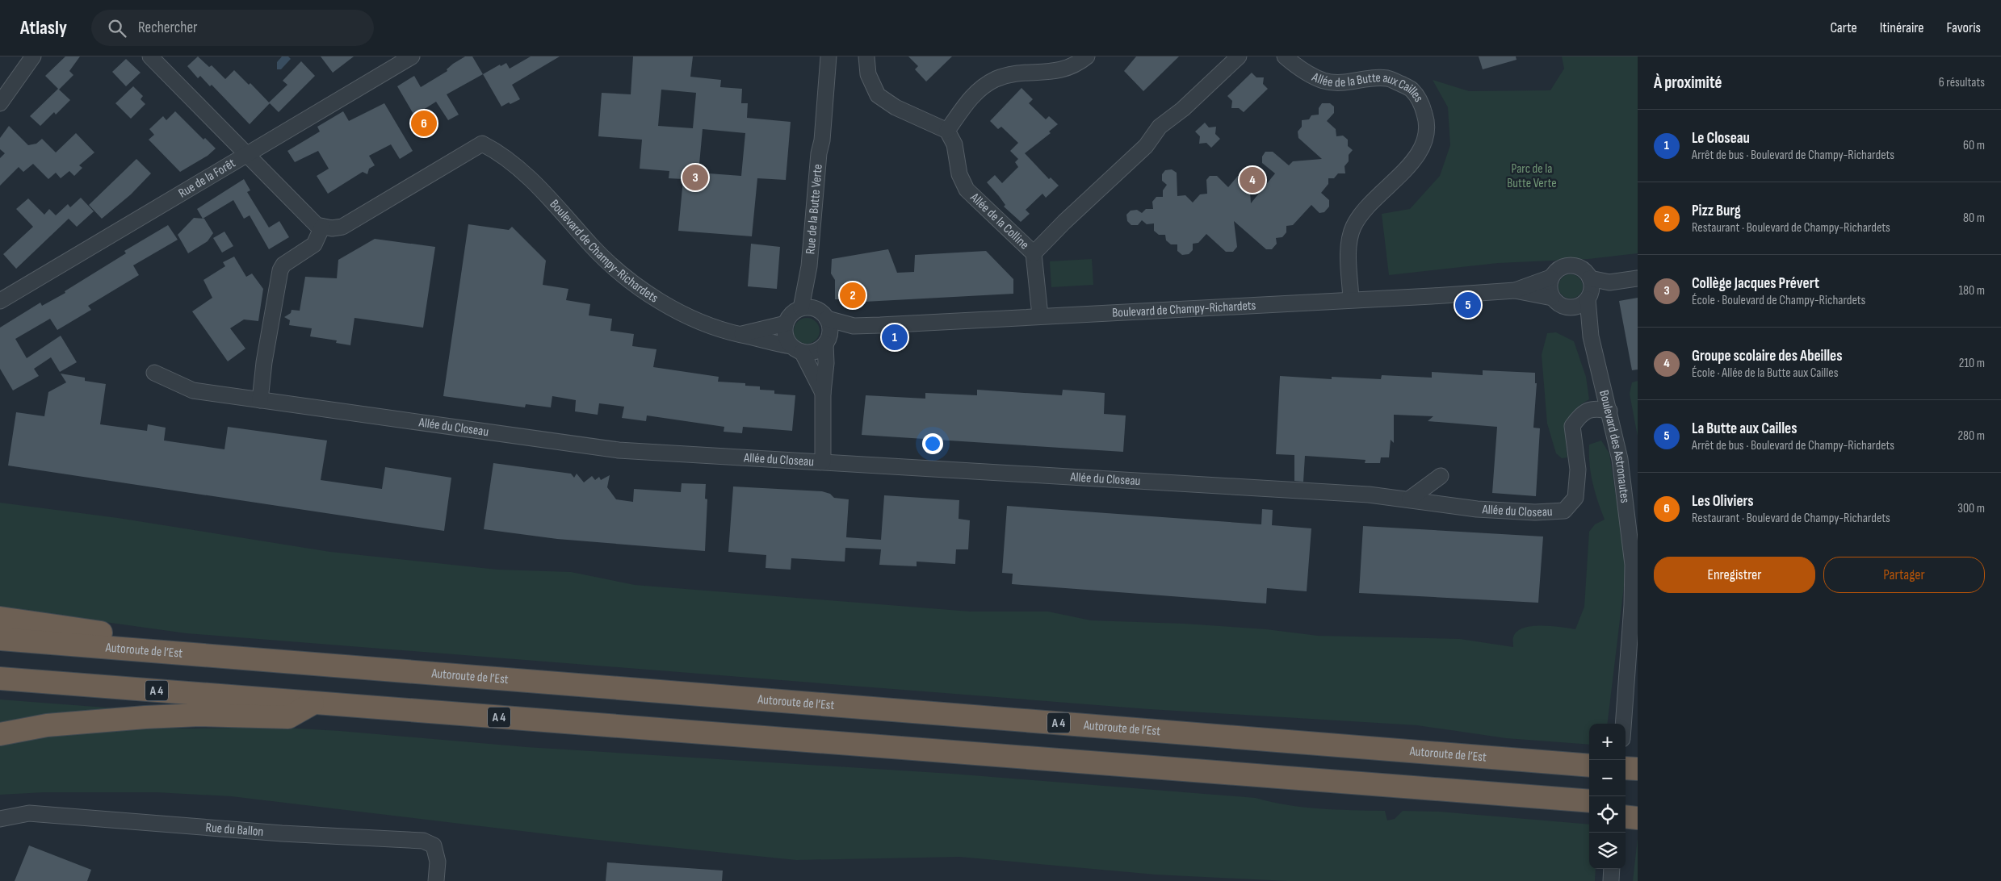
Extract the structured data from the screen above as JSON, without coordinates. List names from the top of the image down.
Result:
{
  "streets": {
    "highway": ["Autoroute de l’Est", "A 4"],
    "street": [
      "Allée de la Butte aux Cailles",
      "Rue de la Forêt",
      "Rue de la Butte Verte",
      "Allée de la Colline",
      "Boulevard de Champy-Richardets",
      "Allée du Closeau",
      "Boulevard des Astronautes",
      "Rue du Ballon"
    ]
  },
  "crossings": [
    ["Allée de la Butte aux Cailles", "Boulevard de Champy-Richardets"],
    ["Rue de la Butte Verte", "Boulevard de Champy-Richardets"],
    ["Allée de la Colline", "Boulevard de Champy-Richardets"],
    ["Boulevard de Champy-Richardets", "Boulevard des Astronautes"],
    ["Allée du Closeau", "Boulevard des Astronautes"]
  ],
  "parks": ["Parc de la Butte Verte"],
  "page": {
    "header": "Atlasly",
    "search": "Rechercher",
    "nav": ["Carte", "Itinéraire", "Favoris"],
    "heading": ["À proximité", "6 résultats"],
    "pins": [
      "6",
      "3",
      "4",
      "2",
      "5",
      "1"
    ],
    "list": [
      {
        "mark": "1",
        "name": "Le Closeau",
        "note": "Arrêt de bus · Boulevard de Champy-Richardets",
        "value": "60 m"
      },
      {
        "mark": "2",
        "name": "Pizz Burg",
        "note": "Restaurant · Boulevard de Champy-Richardets",
        "value": "80 m"
      },
      {
        "mark": "3",
        "name": "Collège Jacques Prévert",
        "note": "École · Boulevard de Champy-Richardets",
        "value": "180 m"
      },
      {
        "mark": "4",
        "name": "Groupe scolaire des Abeilles",
        "note": "École · Allée de la Butte aux Cailles",
        "value": "210 m"
      },
      {
        "mark": "5",
        "name": "La Butte aux Cailles",
        "note": "Arrêt de bus · Boulevard de Champy-Richardets",
        "value": "280 m"
      },
      {
        "mark": "6",
        "name": "Les Oliviers",
        "note": "Restaurant · Boulevard de Champy-Richardets",
        "value": "300 m"
      }
    ],
    "buttons": ["Enregistrer", "Partager"],
    "map_buttons": ["+", "−"]
  }
}
